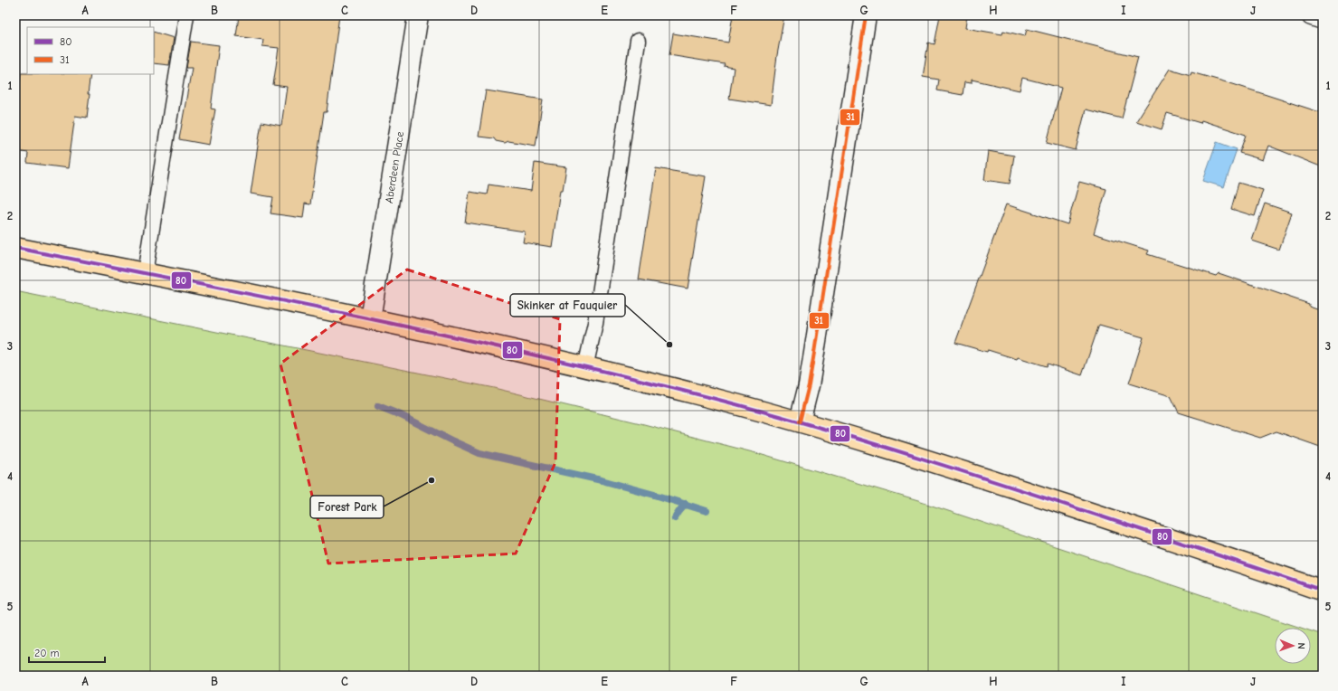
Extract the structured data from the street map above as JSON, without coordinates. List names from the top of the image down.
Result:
{
  "streets": {
    "street": ["Aberdeen Place"]
  },
  "places": ["Skinker at Fauquier", "Forest Park"],
  "lines": ["transit line 31", "transit line 80"],
  "legend": ["80", "31"],
  "scale_bar": "20 m",
  "north": "right",
  "grid": {
    "columns": [
      "A",
      "B",
      "C",
      "D",
      "E",
      "F",
      "G",
      "H",
      "I",
      "J"
    ],
    "rows": [
      "1",
      "2",
      "3",
      "4",
      "5"
    ]
  }
}
